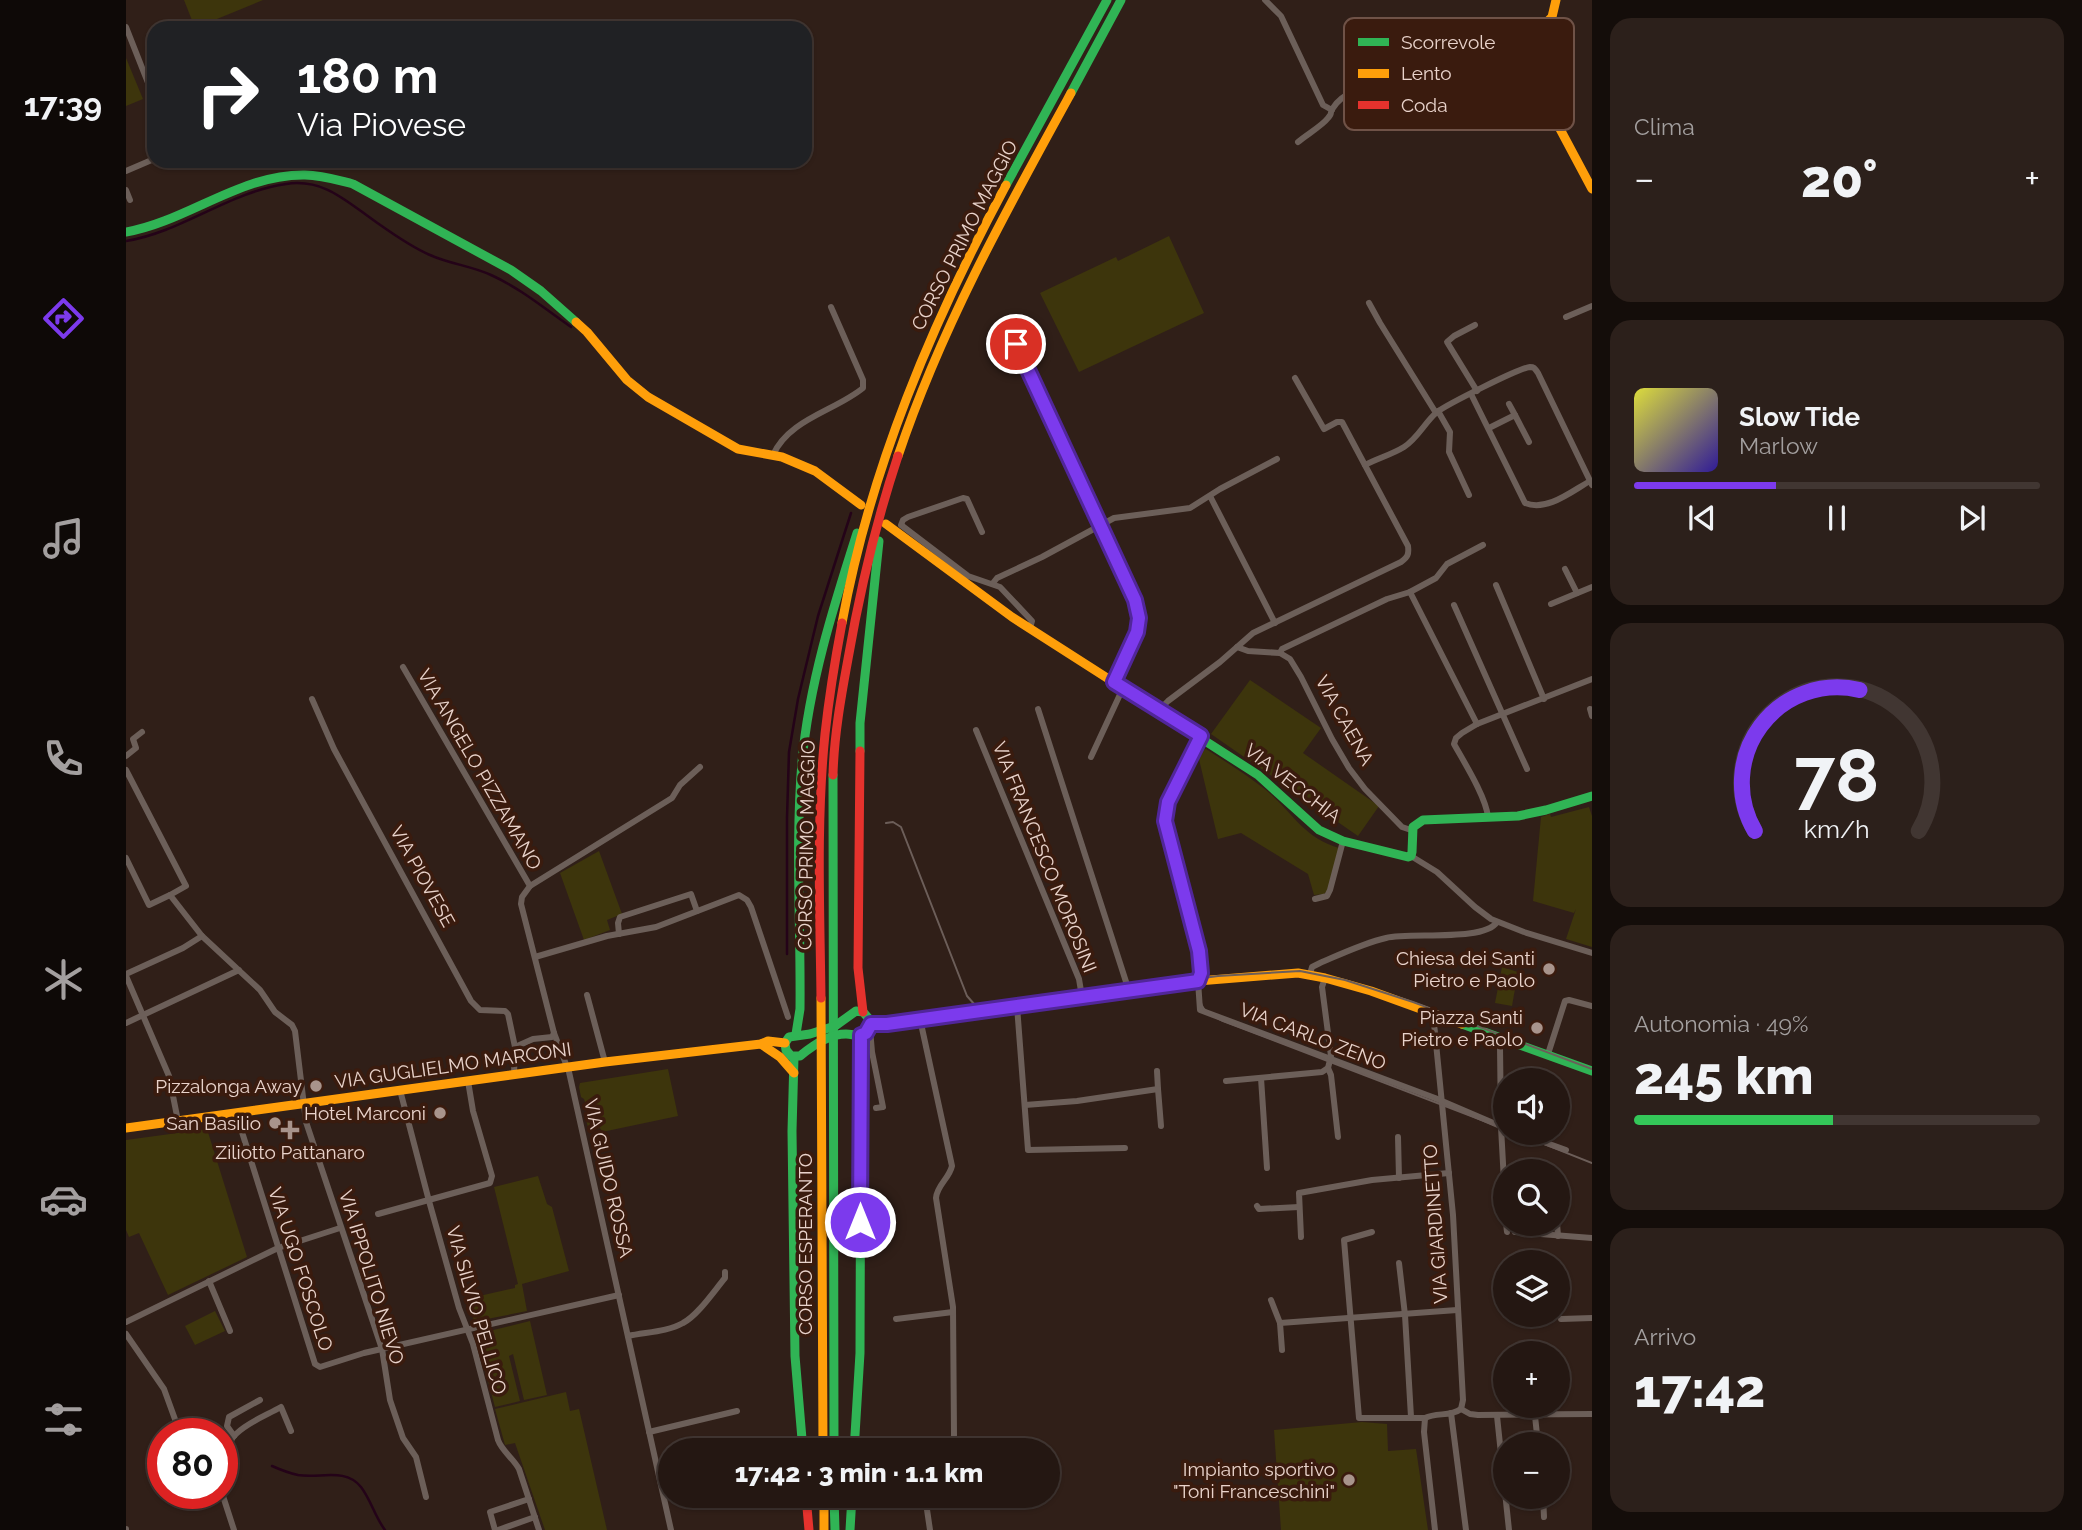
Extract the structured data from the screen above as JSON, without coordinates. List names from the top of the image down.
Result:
{
  "streets": {
    "main road": [
      "CORSO PRIMO MAGGIO",
      "VIA VECCHIA",
      "VIA GUGLIELMO MARCONI",
      "CORSO ESPERANTO"
    ],
    "street": [
      "VIA CAENA",
      "VIA ANGELO PIZZAMANO",
      "VIA FRANCESCO MOROSINI",
      "VIA PIOVESE",
      "VIA CARLO ZENO",
      "VIA GUIDO ROSSA",
      "VIA GIARDINETTO",
      "VIA UGO FOSCOLO",
      "VIA IPPOLITO NIEVO",
      "VIA SILVIO PELLICO"
    ]
  },
  "crossings": [
    ["CORSO PRIMO MAGGIO", "CORSO ESPERANTO"],
    ["VIA PIOVESE", "VIA GUGLIELMO MARCONI"],
    ["VIA CARLO ZENO", "VIA GIARDINETTO"],
    ["VIA GUGLIELMO MARCONI", "VIA GUIDO ROSSA"],
    ["VIA GUGLIELMO MARCONI", "VIA UGO FOSCOLO"],
    ["VIA GUGLIELMO MARCONI", "VIA IPPOLITO NIEVO"],
    ["VIA GUGLIELMO MARCONI", "VIA SILVIO PELLICO"],
    ["VIA UGO FOSCOLO", "VIA IPPOLITO NIEVO"],
    ["VIA UGO FOSCOLO", "VIA SILVIO PELLICO"]
  ],
  "places": {
    "other": [
      "Chiesa dei Santi Pietro e Paolo",
      "Piazza Santi Pietro e Paolo",
      "Pizzalonga Away",
      "Hotel Marconi",
      "San Basilio",
      "Impianto sportivo \"Toni Franceschini\""
    ],
    "health": ["Ziliotto Pattanaro"]
  },
  "legend": ["Scorrevole", "Lento", "Coda"],
  "page": {
    "tabs": "17:39",
    "tile": [
      "Clima",
      ["Autonomia · 49%", "245 km"],
      ["Arrivo", "17:42"]
    ],
    "turn": ["180 m", "Via Piovese"],
    "heat": ["−", "20°", "+"],
    "song": ["Slow Tide", "Marlow"],
    "map_buttons": ["+", "−"],
    "limit": "80",
    "trip": "17:42 · 3 min · 1.1 km",
    "gauge": ["78", "km/h"]
  }
}
